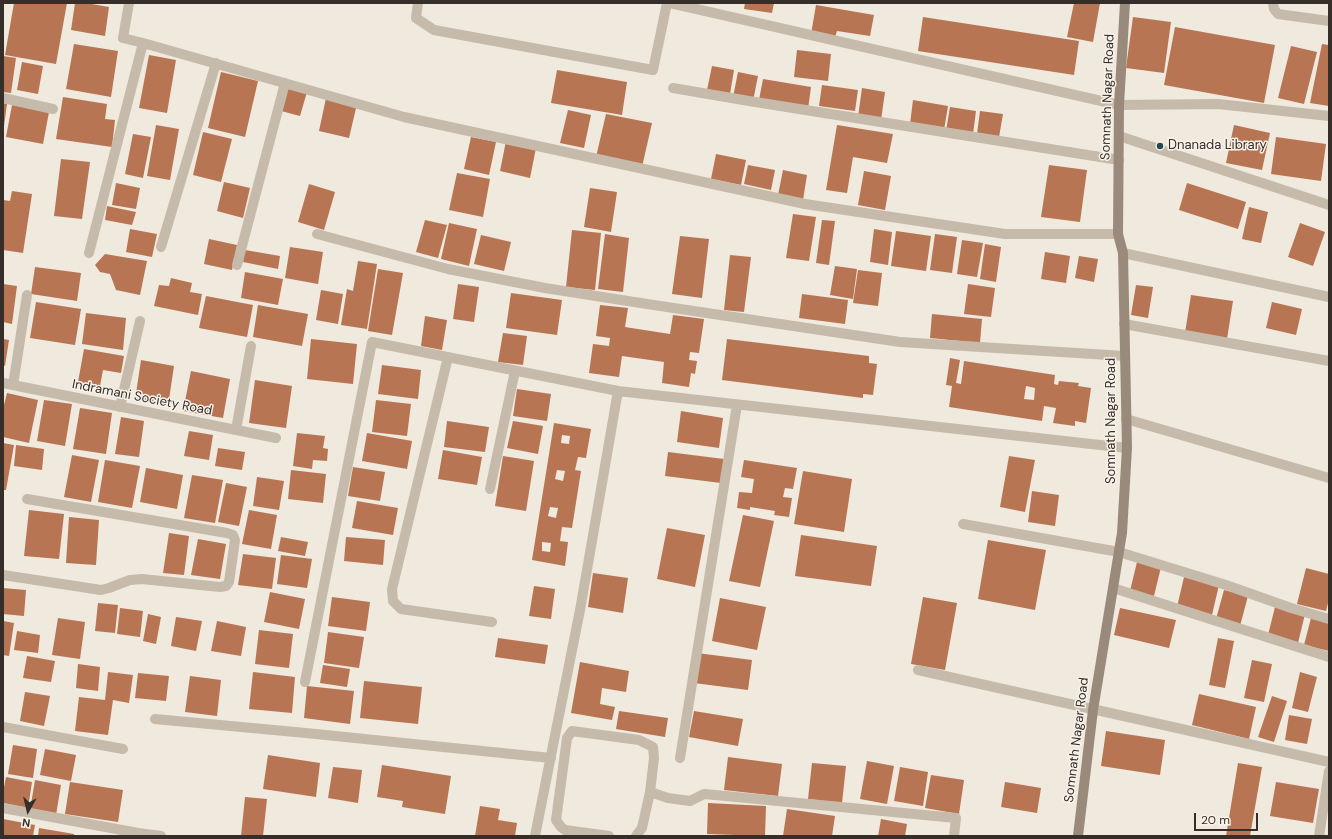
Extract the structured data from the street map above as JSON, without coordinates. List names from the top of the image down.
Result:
{
  "streets": {
    "street": ["Somnath Nagar Road", "Indramani Society Road"]
  },
  "places": ["Dnanada Library"],
  "scale_bar": "20 m",
  "north": "bottom"
}
